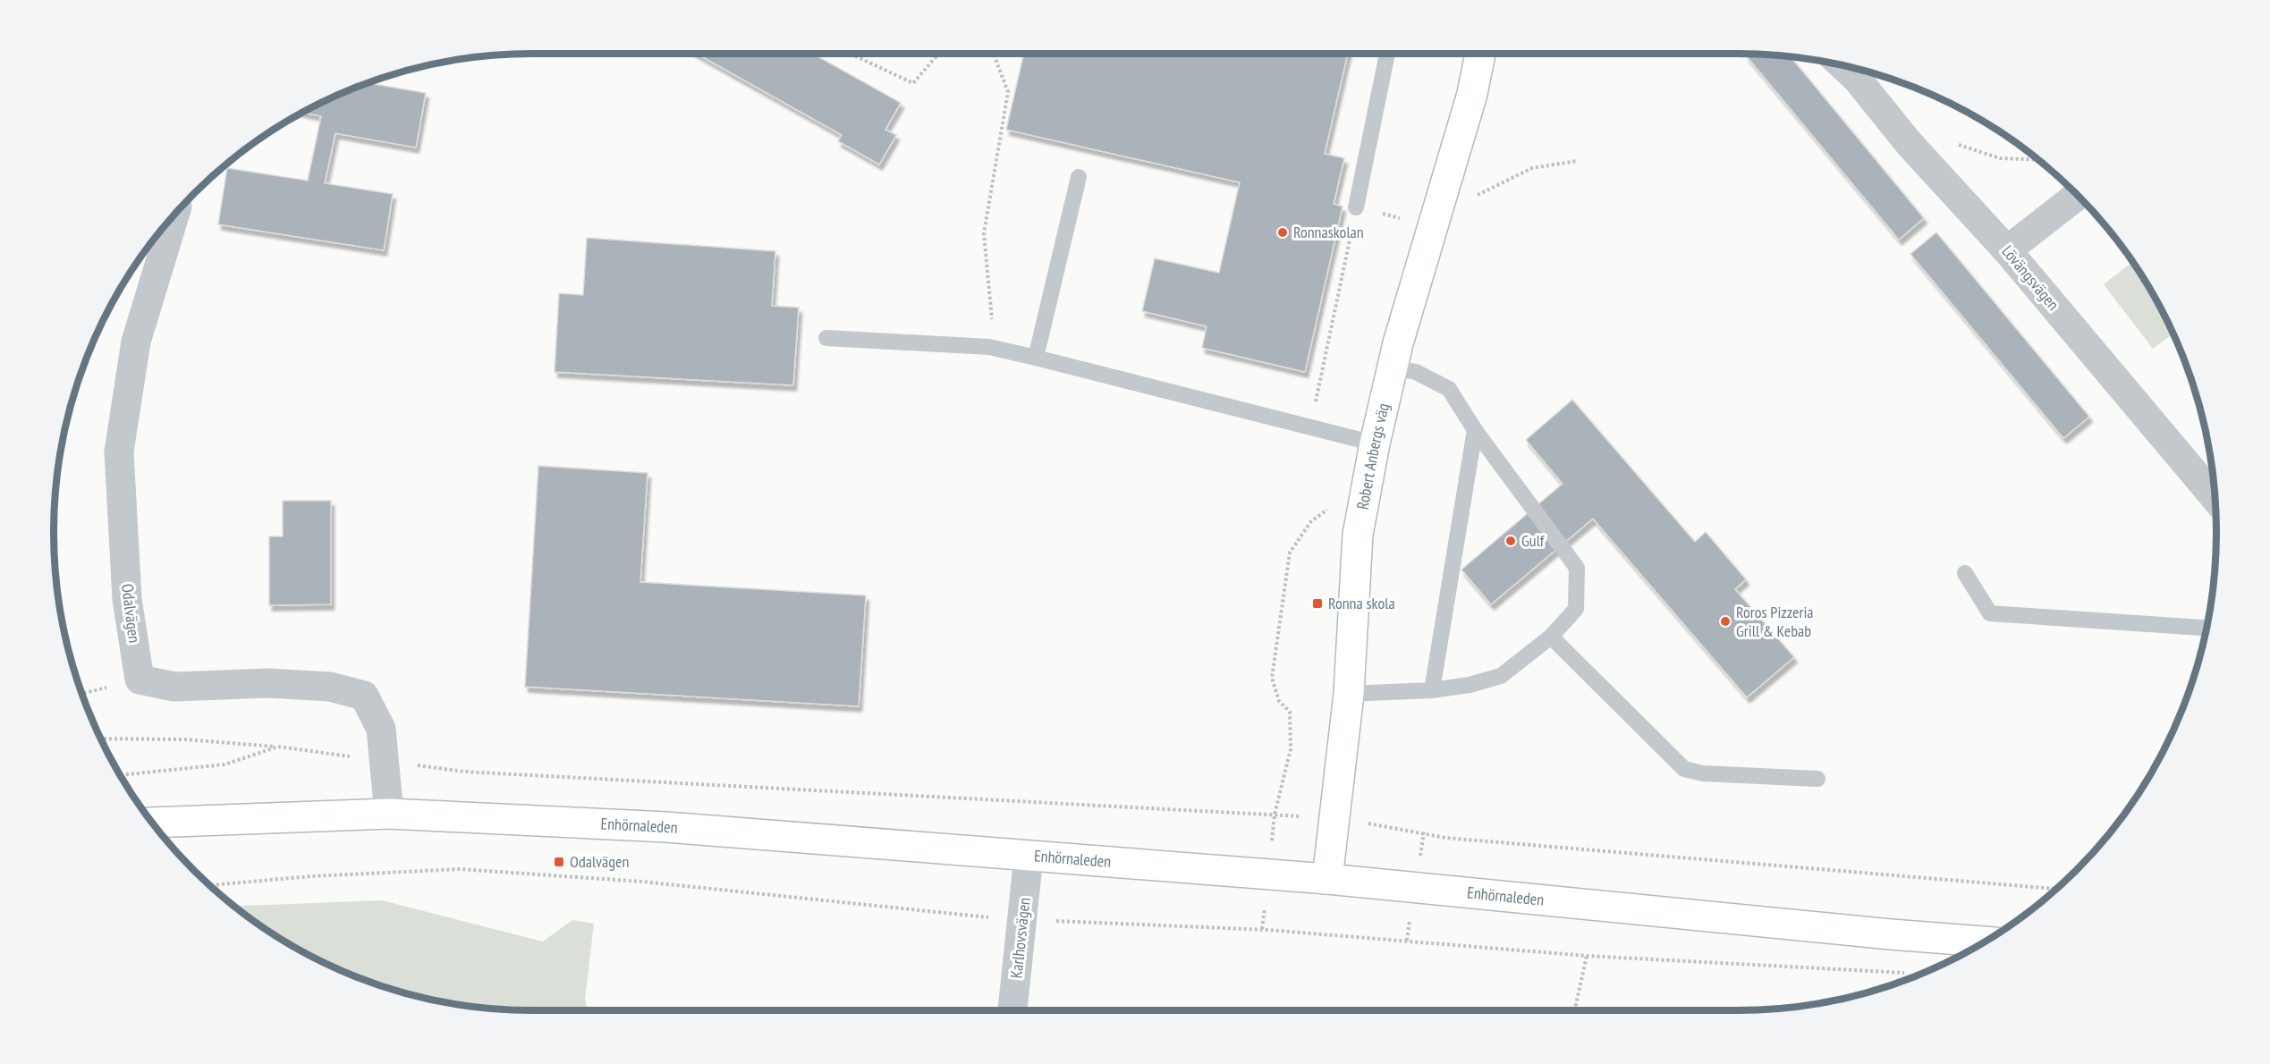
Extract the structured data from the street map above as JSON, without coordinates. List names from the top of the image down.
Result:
{
  "streets": {
    "street": [
      "Lövängsvägen",
      "Robert Anbergs väg",
      "Odalvägen",
      "Enhörnaleden",
      "Karlhovsvägen"
    ]
  },
  "crossings": [
    ["Robert Anbergs väg", "Enhörnaleden"],
    ["Odalvägen", "Enhörnaleden"],
    ["Enhörnaleden", "Karlhovsvägen"]
  ],
  "places": {
    "other": ["Ronnaskolan", "Gulf", "Roros Pizzeria Grill & Kebab"],
    "transit": ["Ronna skola", "Odalvägen"]
  }
}
